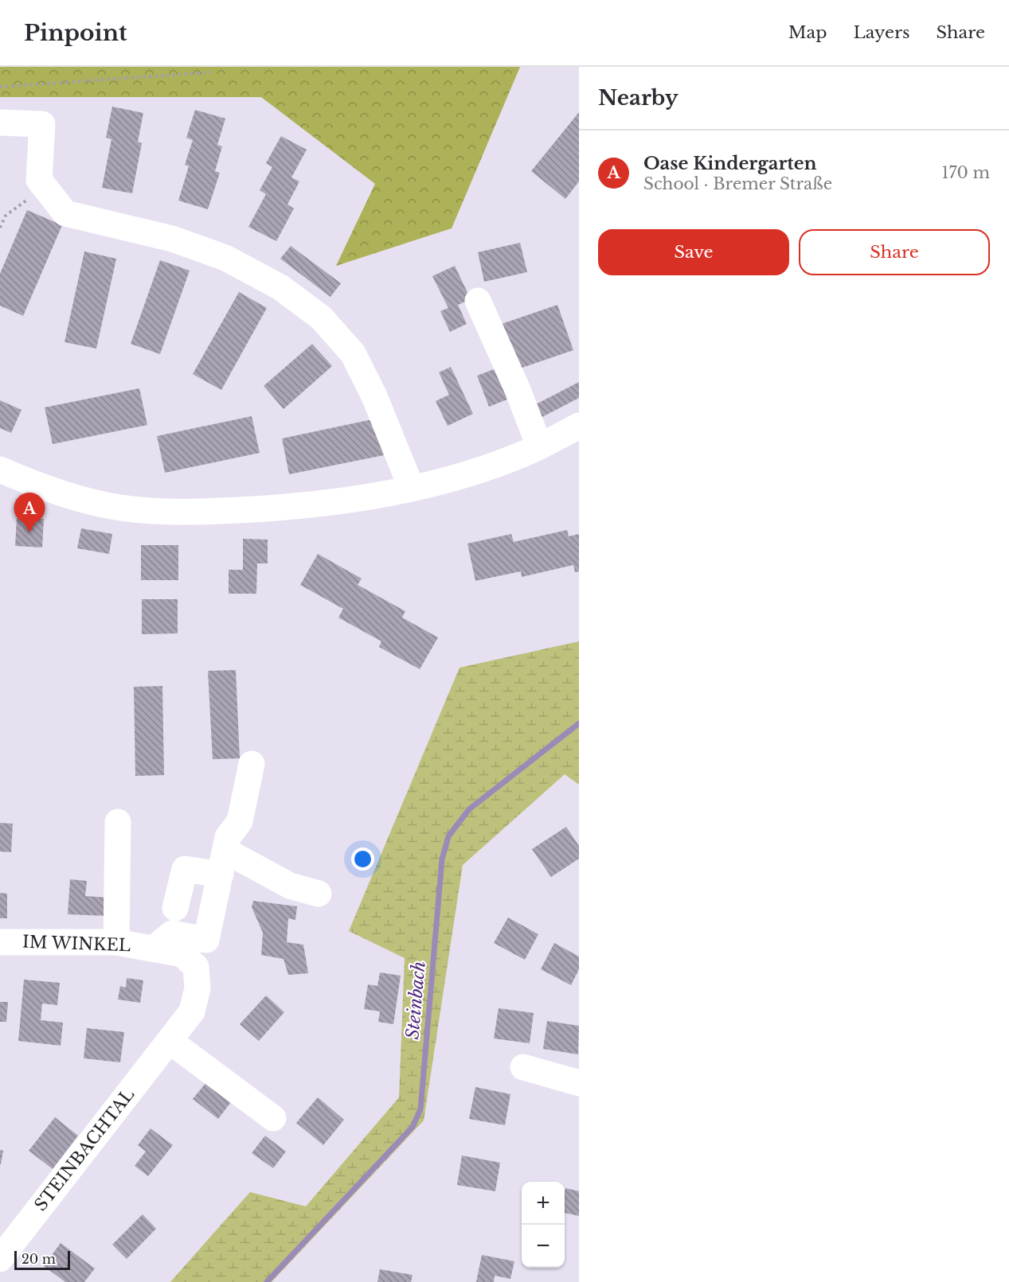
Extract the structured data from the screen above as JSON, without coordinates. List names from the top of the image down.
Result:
{
  "streets": {
    "street": ["IM WINKEL", "STEINBACHTAL"]
  },
  "crossings": [
    ["IM WINKEL", "STEINBACHTAL"]
  ],
  "water": ["Steinbach"],
  "scale_bar": "20 m",
  "page": {
    "header": "Pinpoint",
    "nav": ["Map", "Layers", "Share"],
    "heading": "Nearby",
    "list": [
      {
        "mark": "A",
        "name": "Oase Kindergarten",
        "note": "School · Bremer Straße",
        "value": "170 m"
      }
    ],
    "buttons": ["Save", "Share"],
    "pins": "A",
    "map_buttons": ["+", "−"],
    "scale": "20 m"
  }
}
